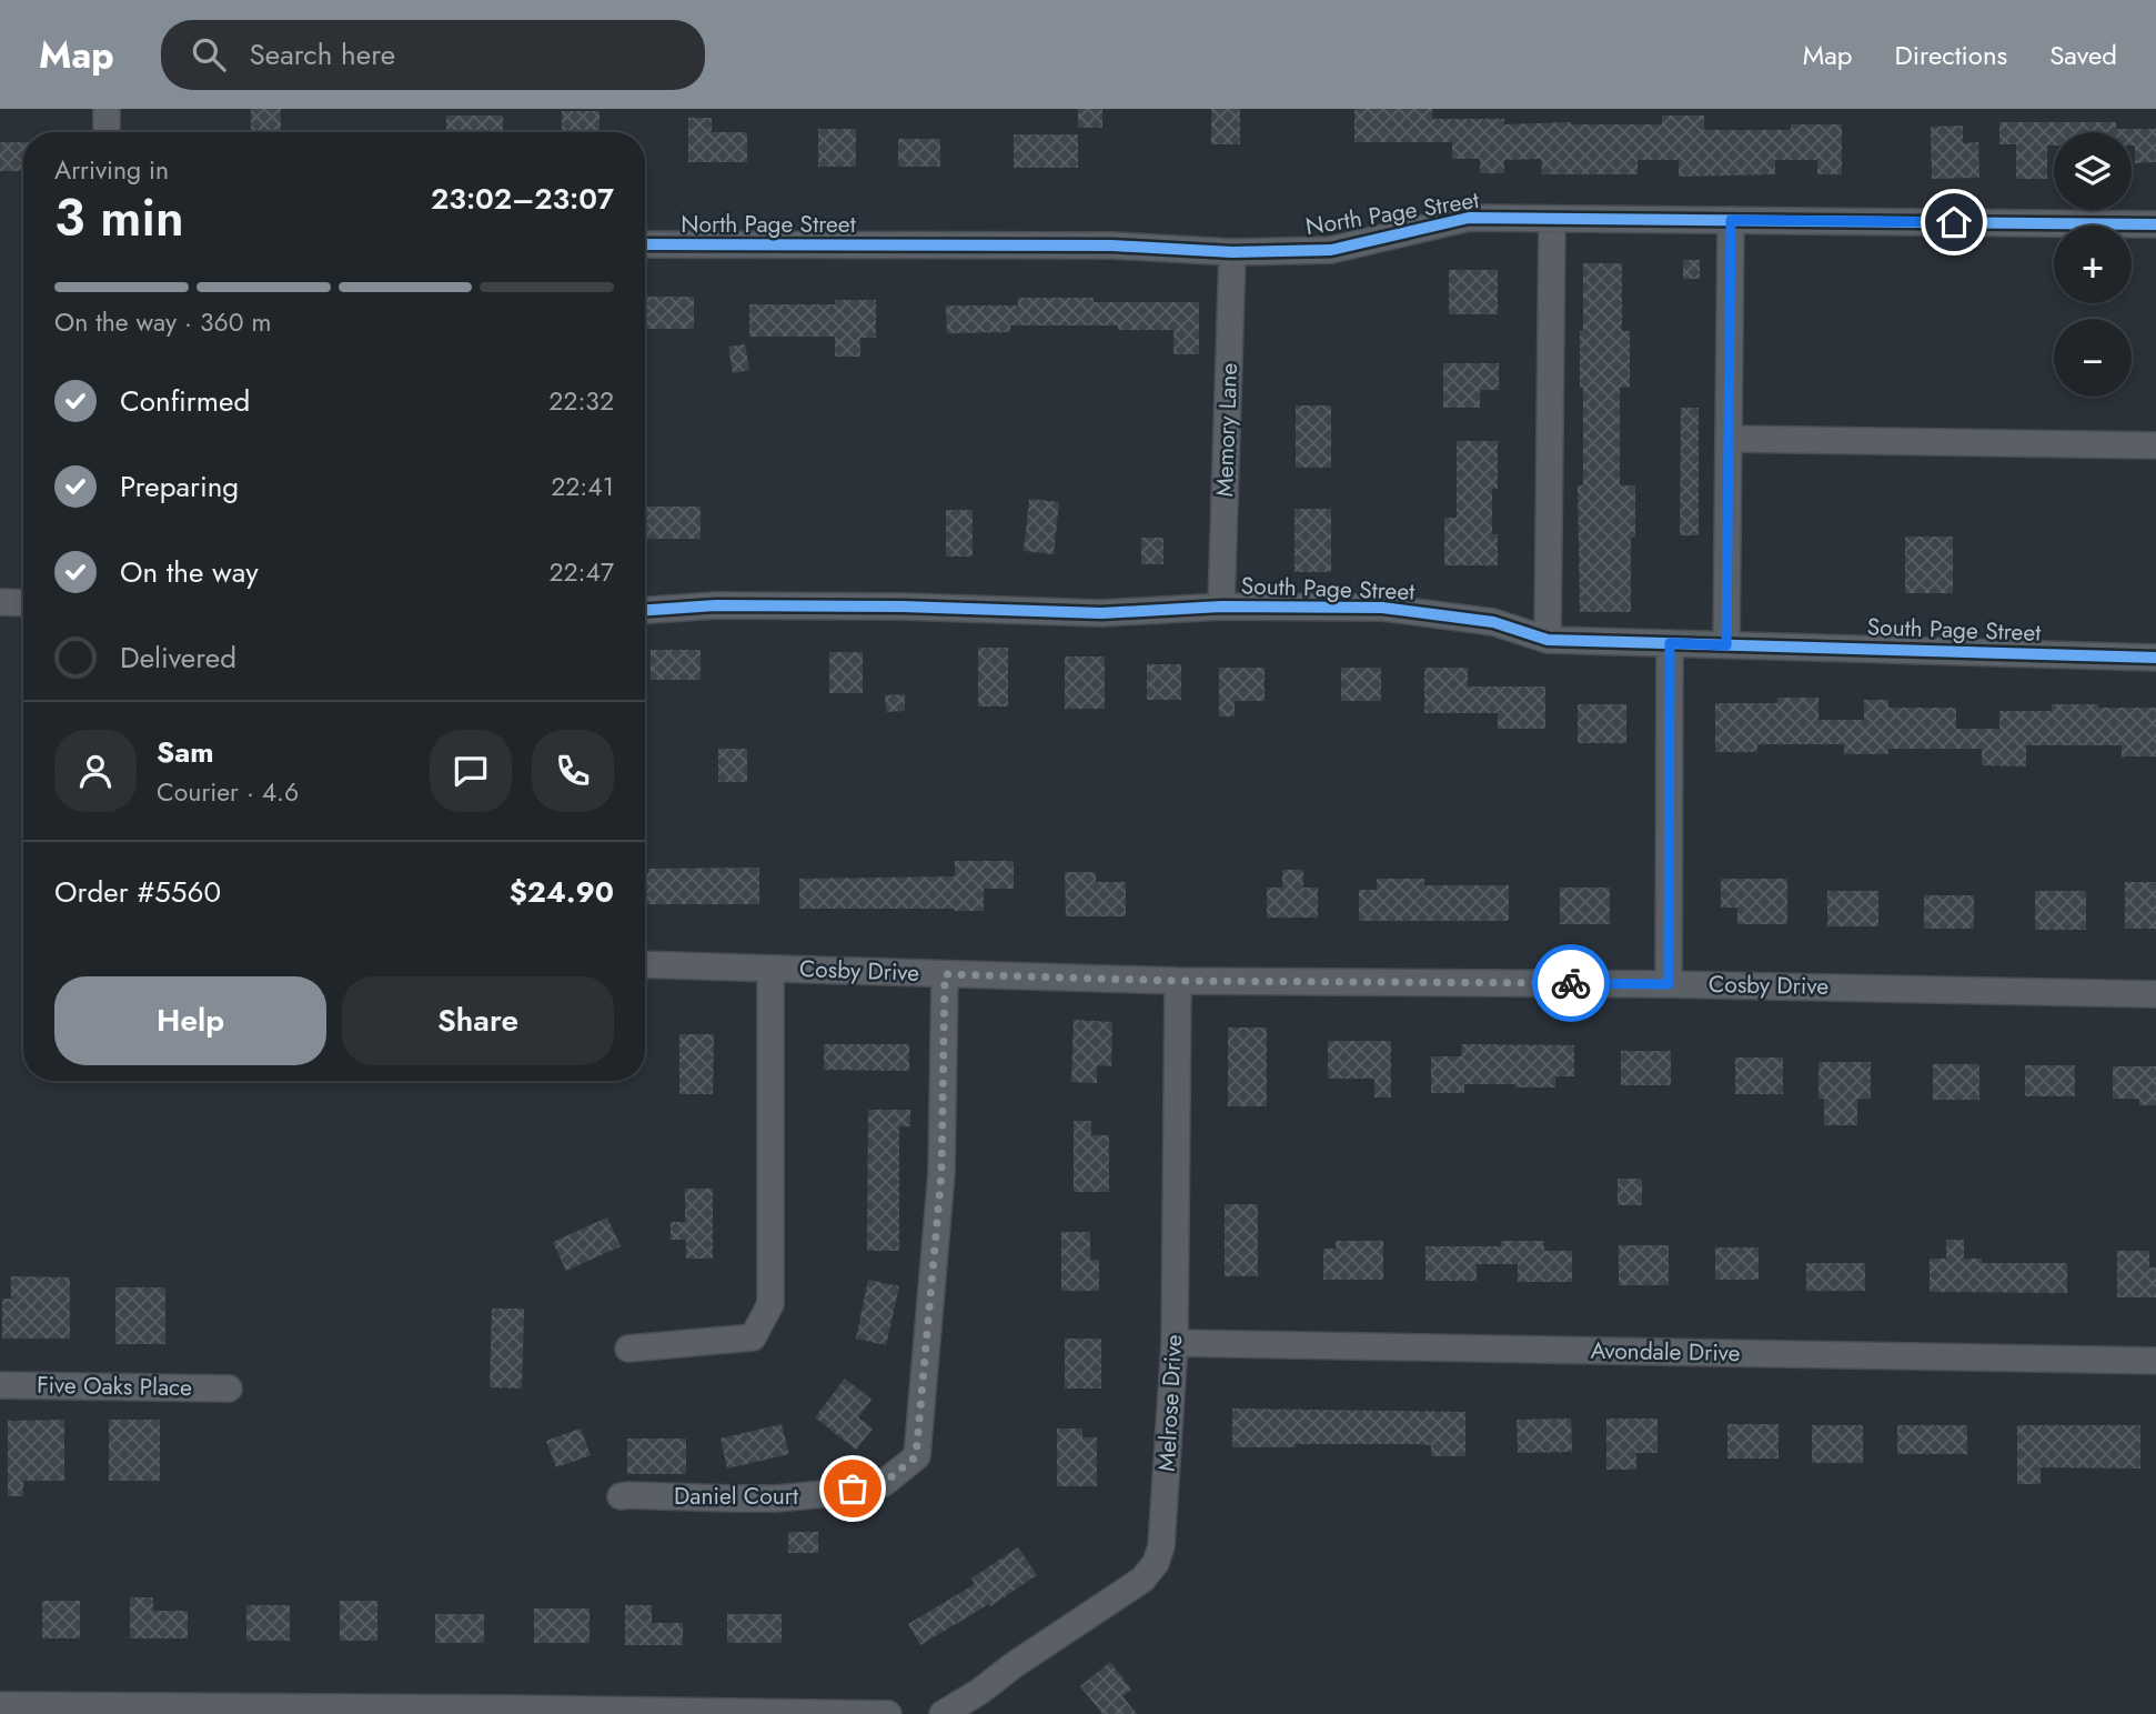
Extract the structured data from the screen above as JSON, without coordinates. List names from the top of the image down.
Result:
{
  "streets": {
    "street": [
      "North Page Street",
      "Memory Lane",
      "South Page Street",
      "Cosby Drive",
      "Avondale Drive",
      "Five Oaks Place",
      "Melrose Drive",
      "Daniel Court"
    ]
  },
  "crossings": [
    ["North Page Street", "Memory Lane"],
    ["Memory Lane", "South Page Street"],
    ["Cosby Drive", "Melrose Drive"],
    ["Cosby Drive", "Daniel Court"],
    ["Avondale Drive", "Melrose Drive"]
  ],
  "page": {
    "header": "Map",
    "search": "Search here",
    "nav": ["Map", "Directions", "Saved"],
    "map_buttons": ["+", "−"],
    "heading": ["3 min", "Arriving in", "23:02–23:07"],
    "panel": [
      "Sam",
      "Courier · 4.6",
      "Order #5560",
      "$24.90"
    ],
    "bar": "On the way · 360 m",
    "list": [
      ["Confirmed", "22:32"],
      ["Preparing", "22:41"],
      ["On the way", "22:47"],
      "Delivered"
    ],
    "buttons": ["Help", "Share"]
  }
}
